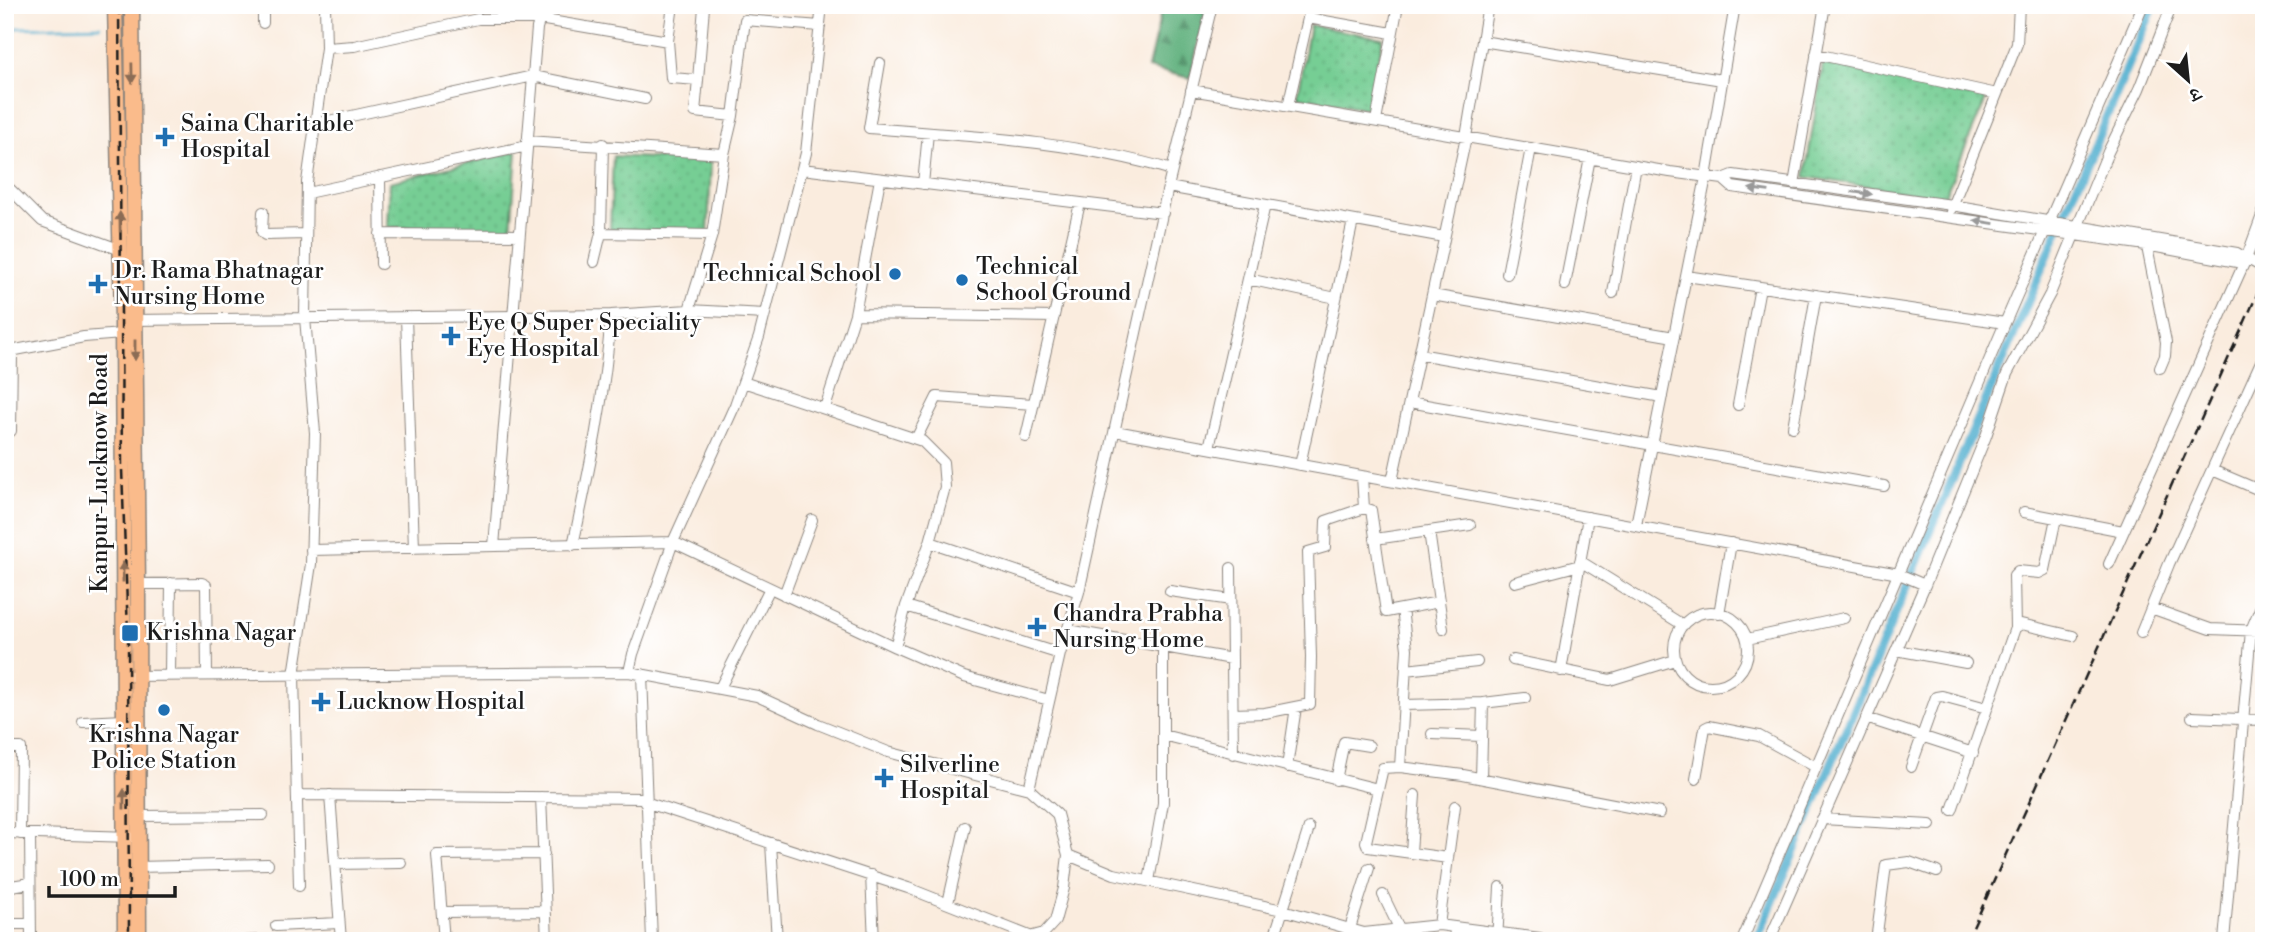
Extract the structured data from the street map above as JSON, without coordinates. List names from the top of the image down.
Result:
{
  "streets": {
    "highway": ["Kanpur-Lucknow Road"]
  },
  "places": {
    "health": [
      "Saina Charitable Hospital",
      "Dr. Rama Bhatnagar Nursing Home",
      "Eye Q Super Speciality Eye Hospital",
      "Chandra Prabha Nursing Home",
      "Lucknow Hospital",
      "Silverline Hospital"
    ],
    "other": ["Technical School", "Technical School Ground", "Krishna Nagar Police Station"],
    "transit": ["Krishna Nagar"]
  },
  "scale_bar": "100 m",
  "north": "bottom right"
}
